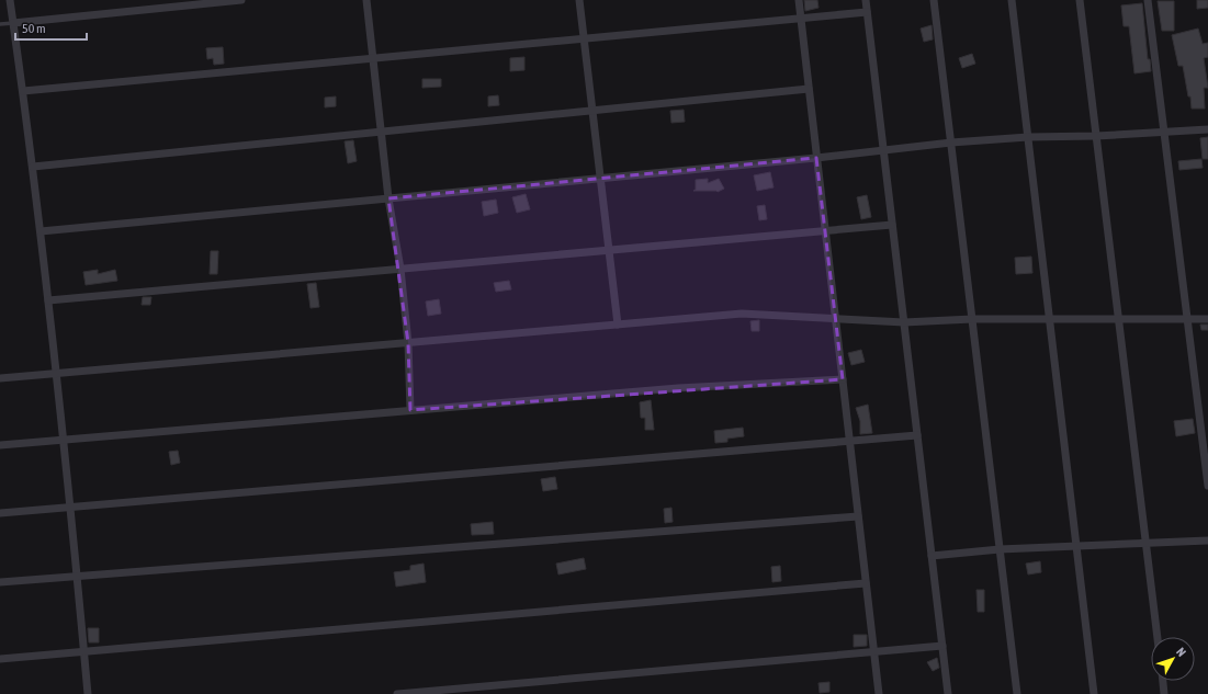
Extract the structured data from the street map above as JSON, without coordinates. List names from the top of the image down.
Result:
{
  "scale_bar": "50 m",
  "north": "top right"
}
